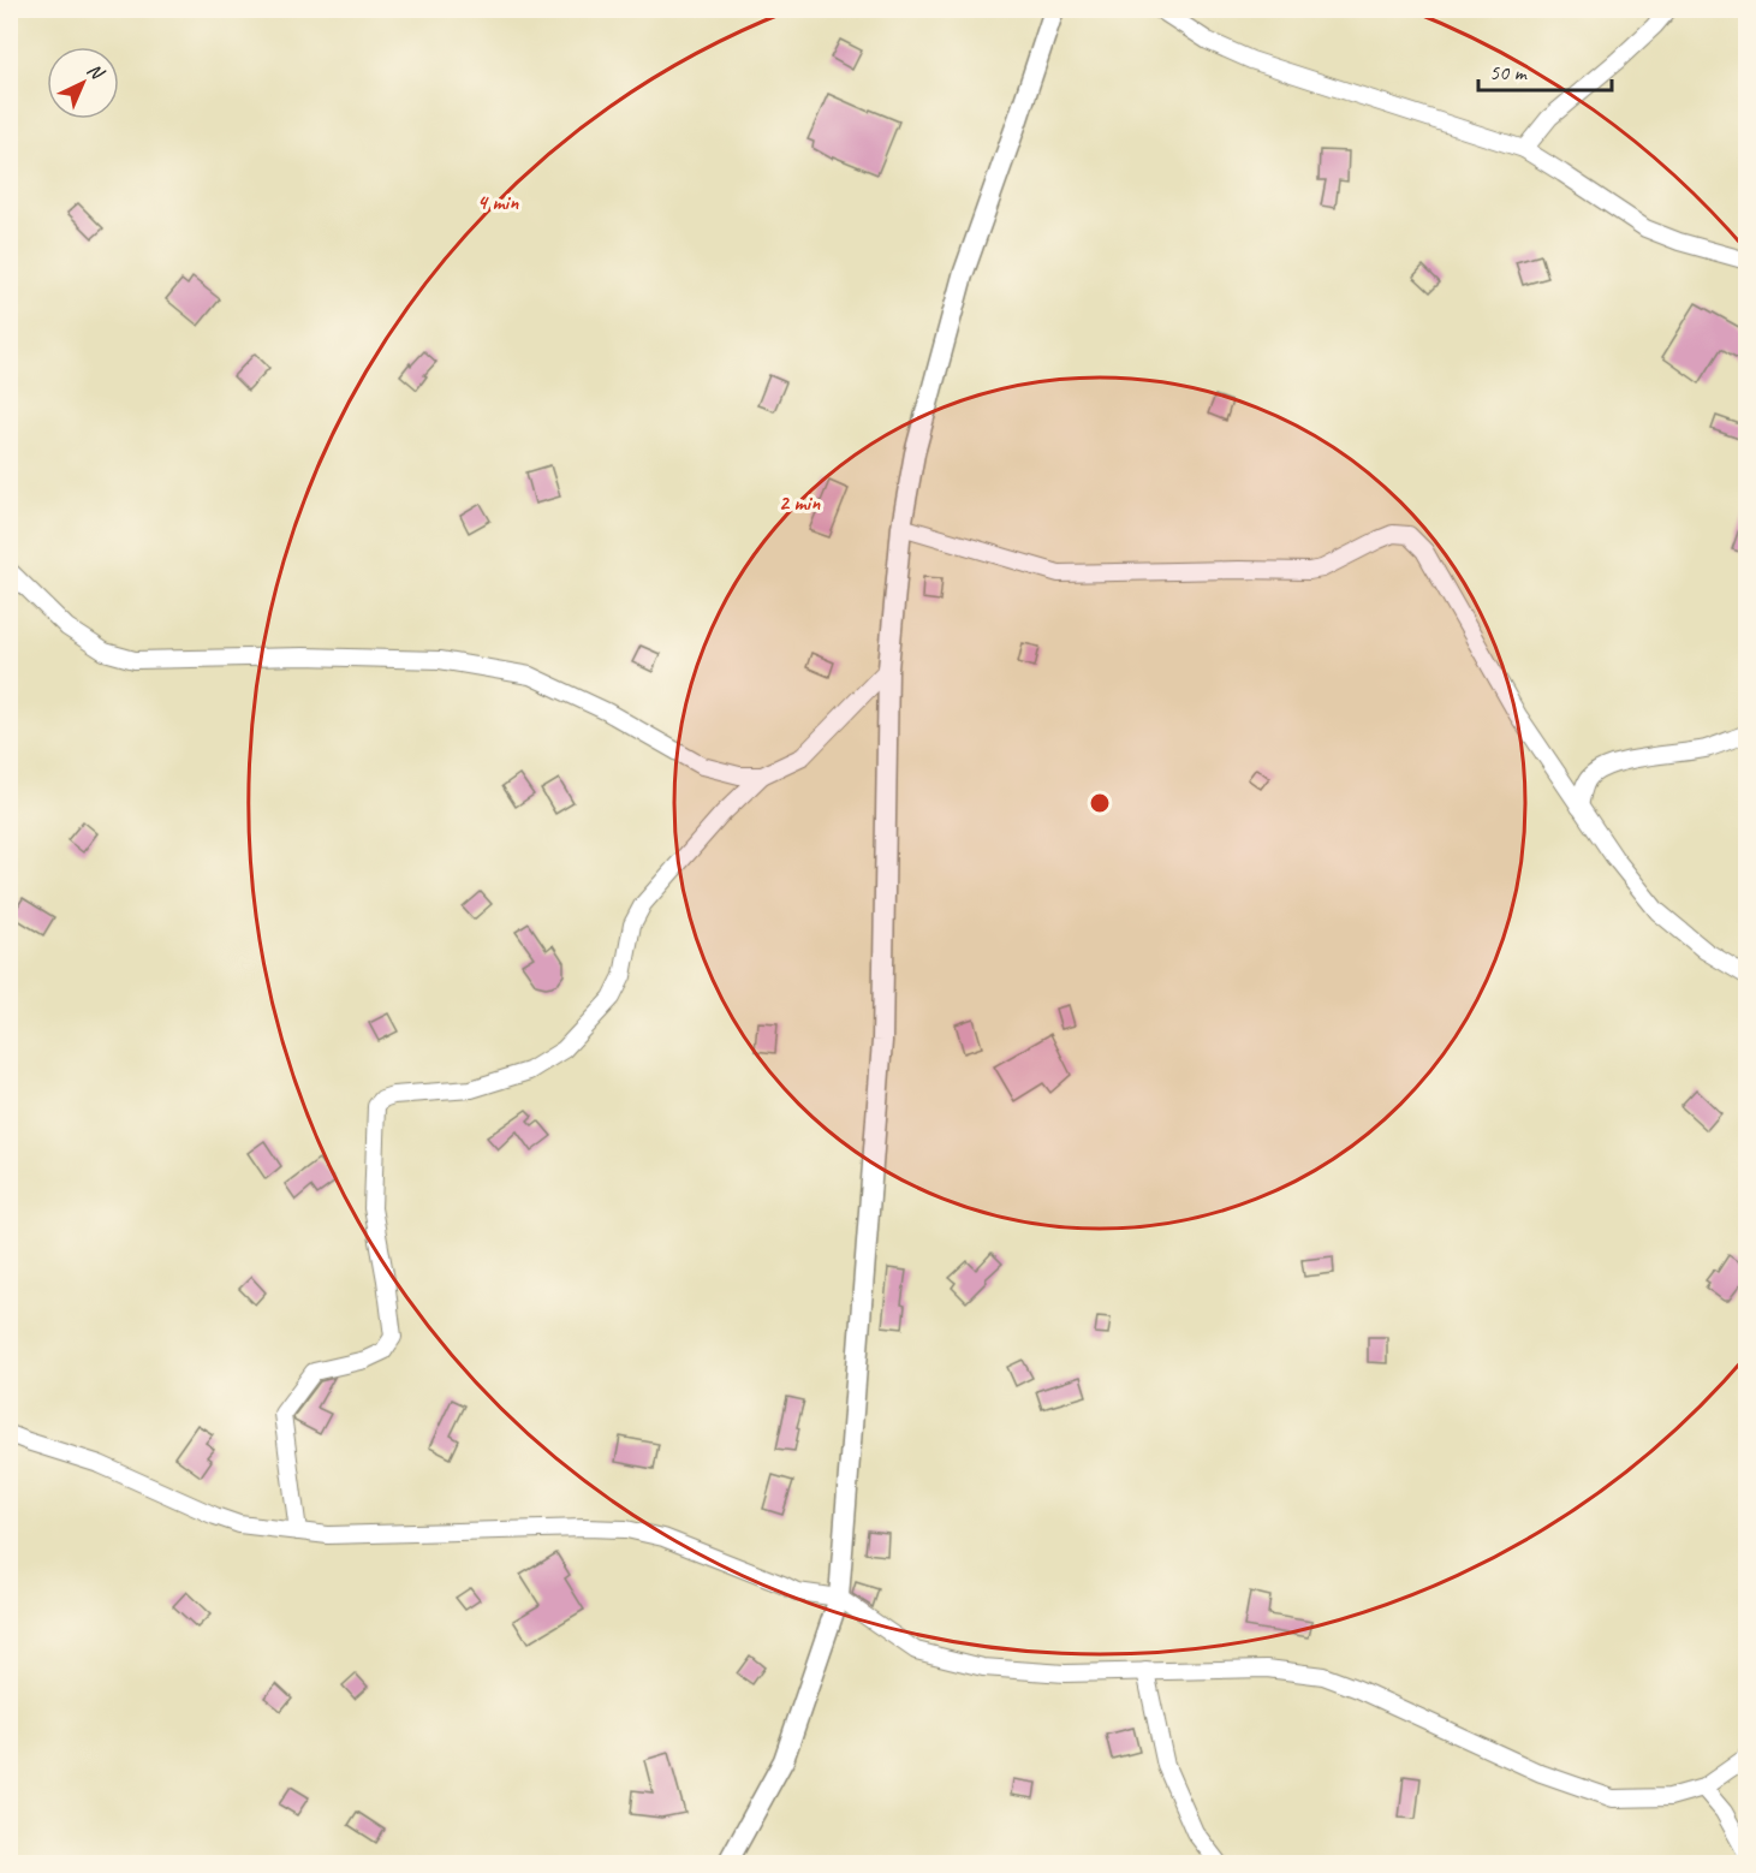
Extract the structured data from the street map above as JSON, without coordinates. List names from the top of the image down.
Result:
{
  "scale_bar": "50 m",
  "north": "top right",
  "rings": ["4 min", "2 min"]
}
